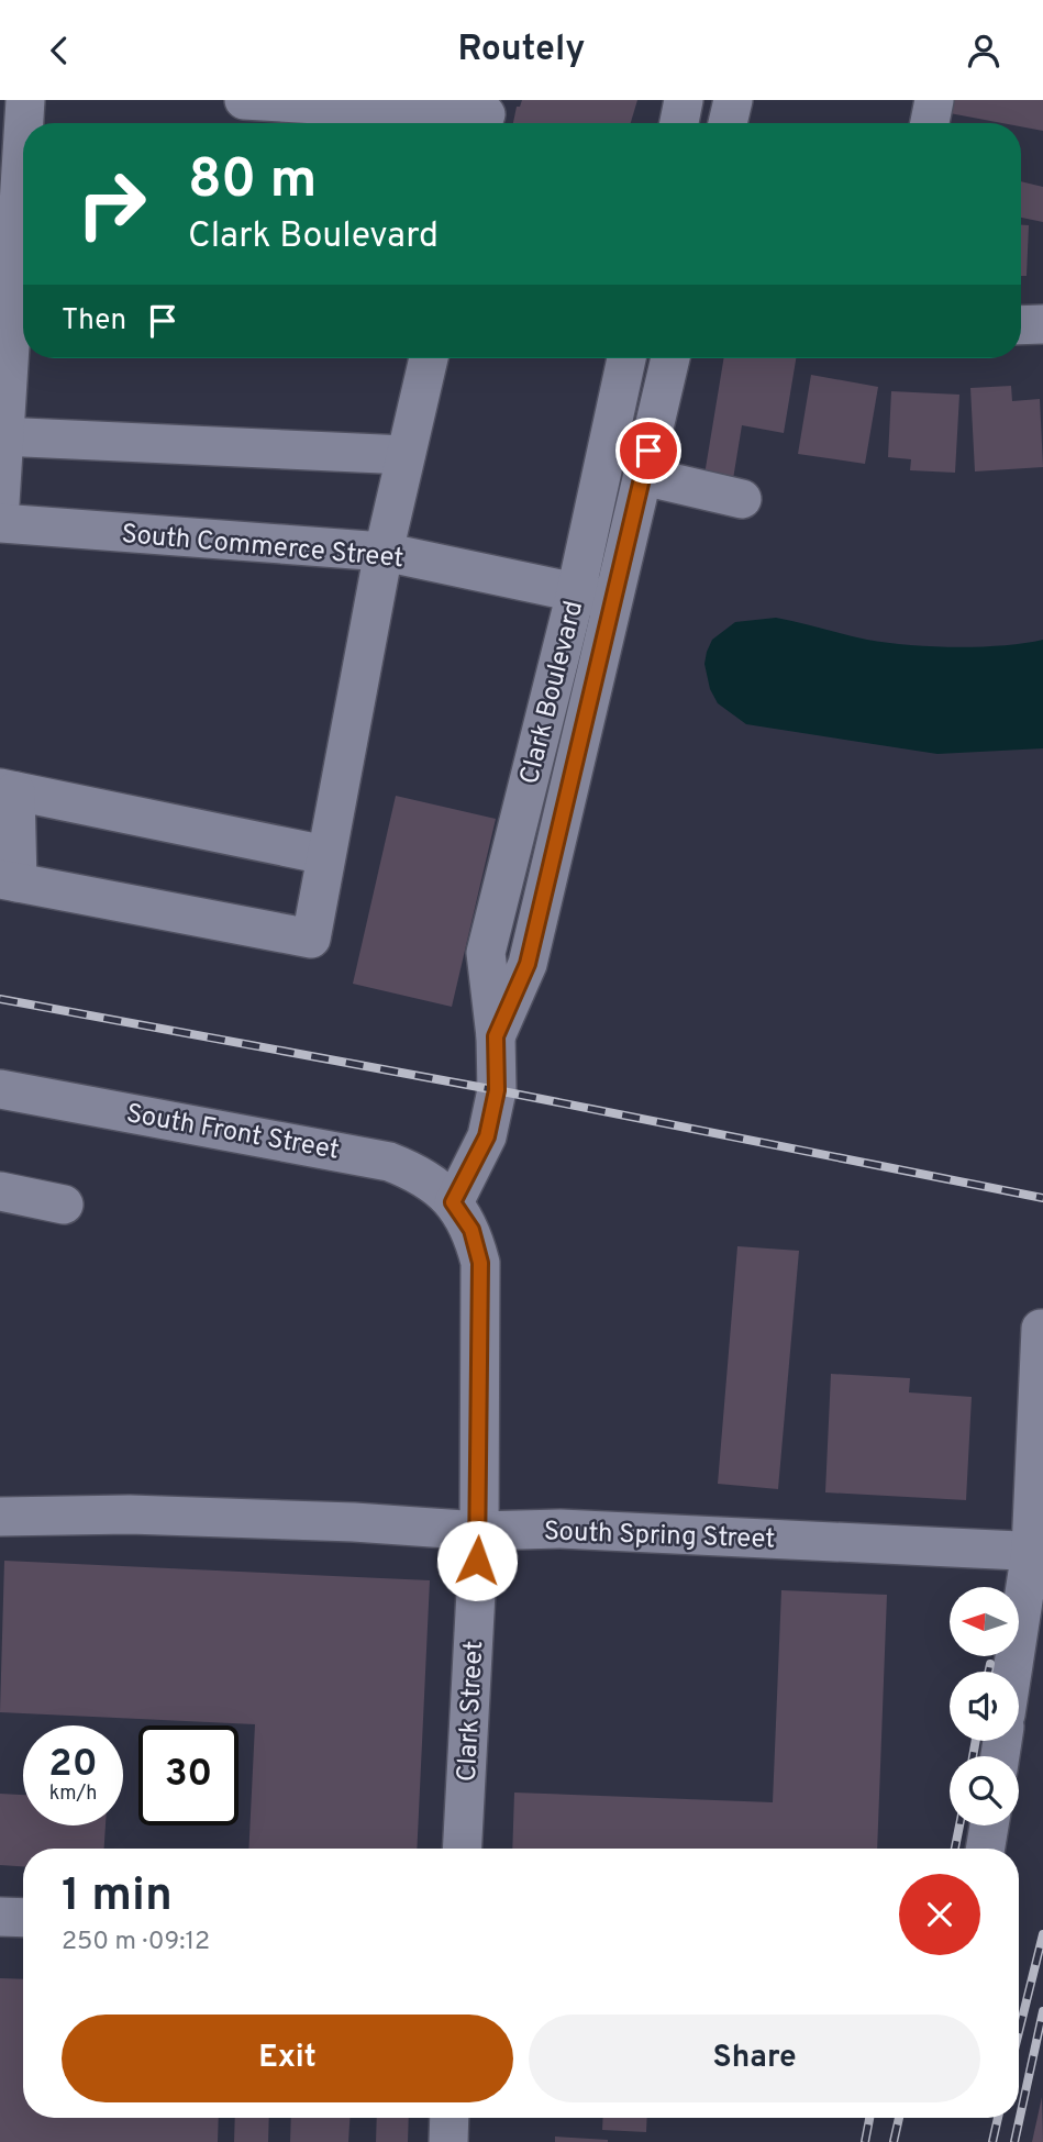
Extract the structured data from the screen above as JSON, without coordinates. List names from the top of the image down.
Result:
{
  "streets": {
    "street": [
      "South Commerce Street",
      "Clark Boulevard",
      "South Front Street",
      "South Spring Street",
      "Clark Street"
    ]
  },
  "crossings": [
    ["South Commerce Street", "Clark Boulevard"],
    ["Clark Boulevard", "South Front Street"],
    ["Clark Boulevard", "Clark Street"],
    ["South Front Street", "Clark Street"],
    ["South Spring Street", "Clark Street"]
  ],
  "north": "left",
  "page": {
    "header": "Routely",
    "turn": ["80 m", "Clark Boulevard"],
    "then": "Then",
    "speed": "20 km/h",
    "limit": "30",
    "heading": ["1 min", "250 m · 09:12"],
    "buttons": ["Exit", "Share"]
  }
}
